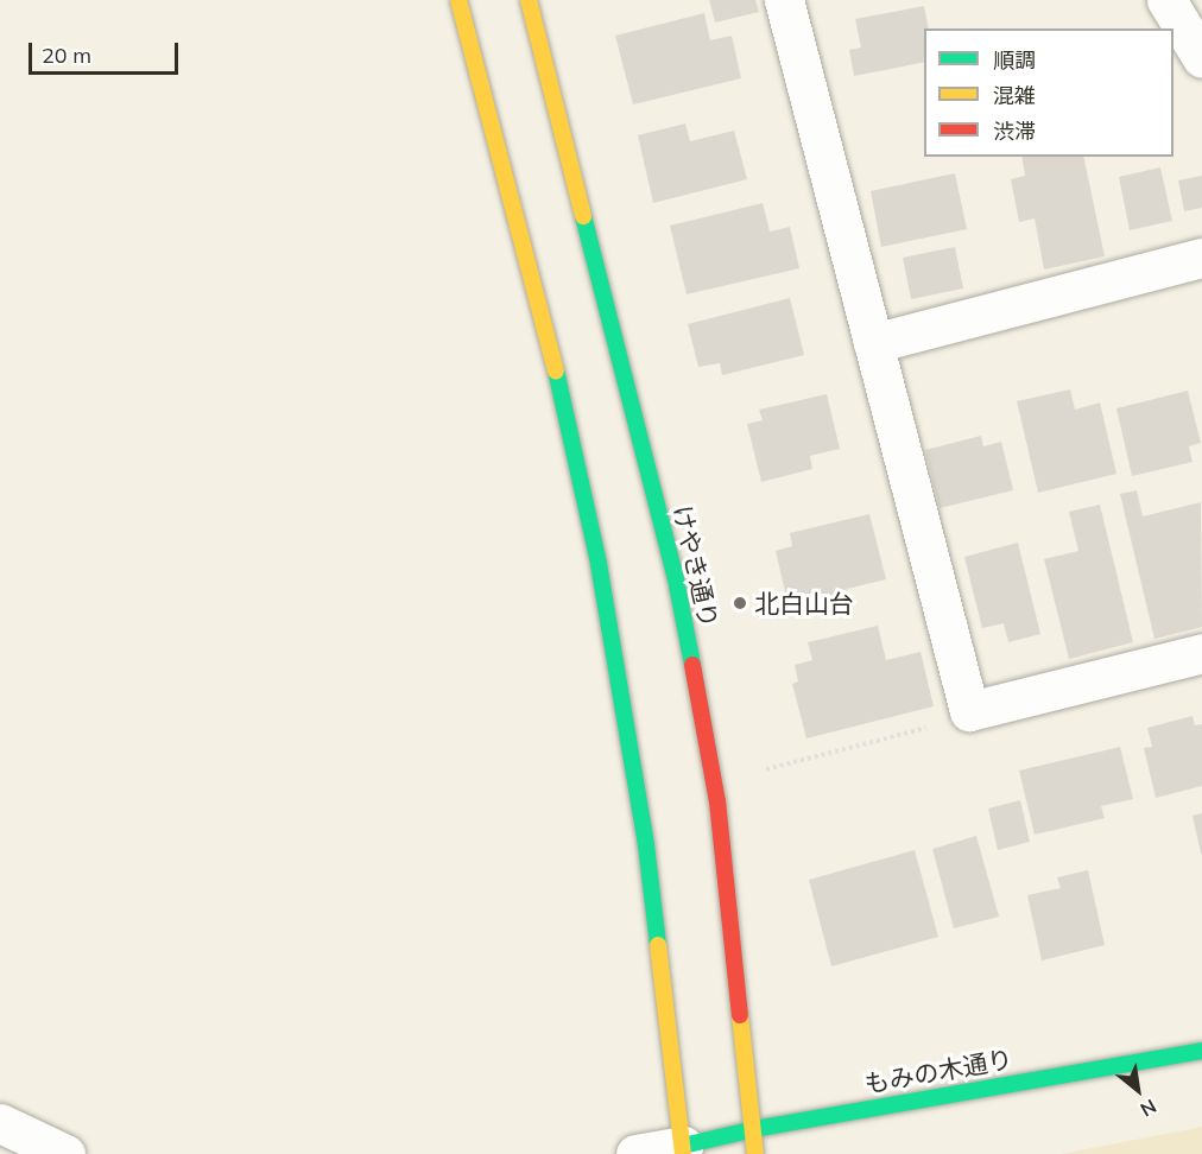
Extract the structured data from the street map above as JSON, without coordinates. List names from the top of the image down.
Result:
{
  "streets": {
    "street": ["けやき通り", "もみの木通り"]
  },
  "crossings": [
    ["けやき通り", "もみの木通り"]
  ],
  "places": ["北白山台"],
  "legend": ["順調", "混雑", "渋滞"],
  "scale_bar": "20 m",
  "north": "bottom right"
}
